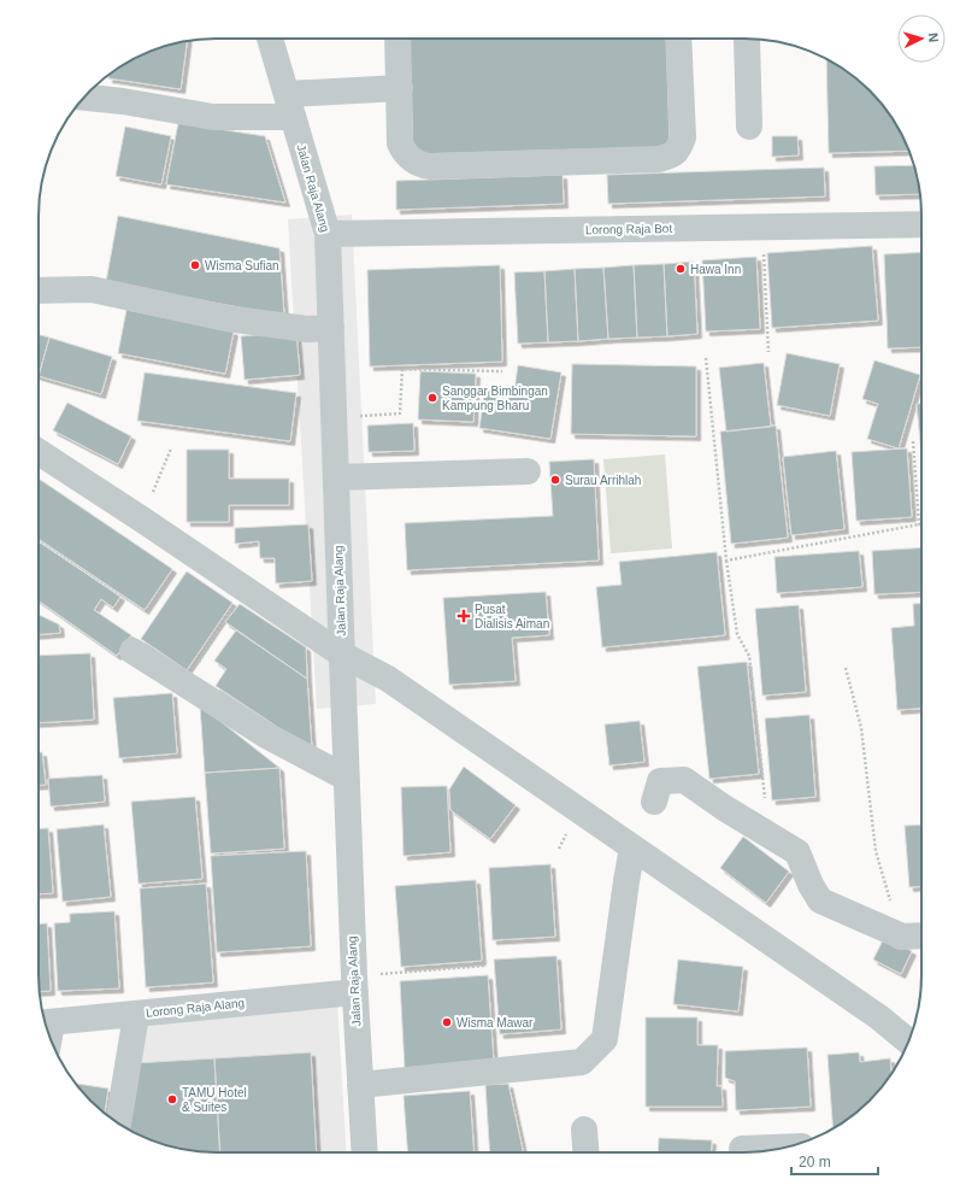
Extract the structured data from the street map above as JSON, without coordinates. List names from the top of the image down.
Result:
{
  "streets": {
    "street": ["Jalan Raja Alang", "Lorong Raja Bot", "Lorong Raja Alang"]
  },
  "crossings": [
    ["Jalan Raja Alang", "Lorong Raja Bot"],
    ["Jalan Raja Alang", "Lorong Raja Alang"]
  ],
  "places": {
    "other": [
      "Wisma Sufian",
      "Hawa Inn",
      "Sanggar Bimbingan Kampung Bharu",
      "Surau Arrihlah",
      "Wisma Mawar",
      "TAMU Hotel & Suites"
    ],
    "health": ["Pusat Dialisis Aiman"]
  },
  "scale_bar": "20 m",
  "north": "right"
}
